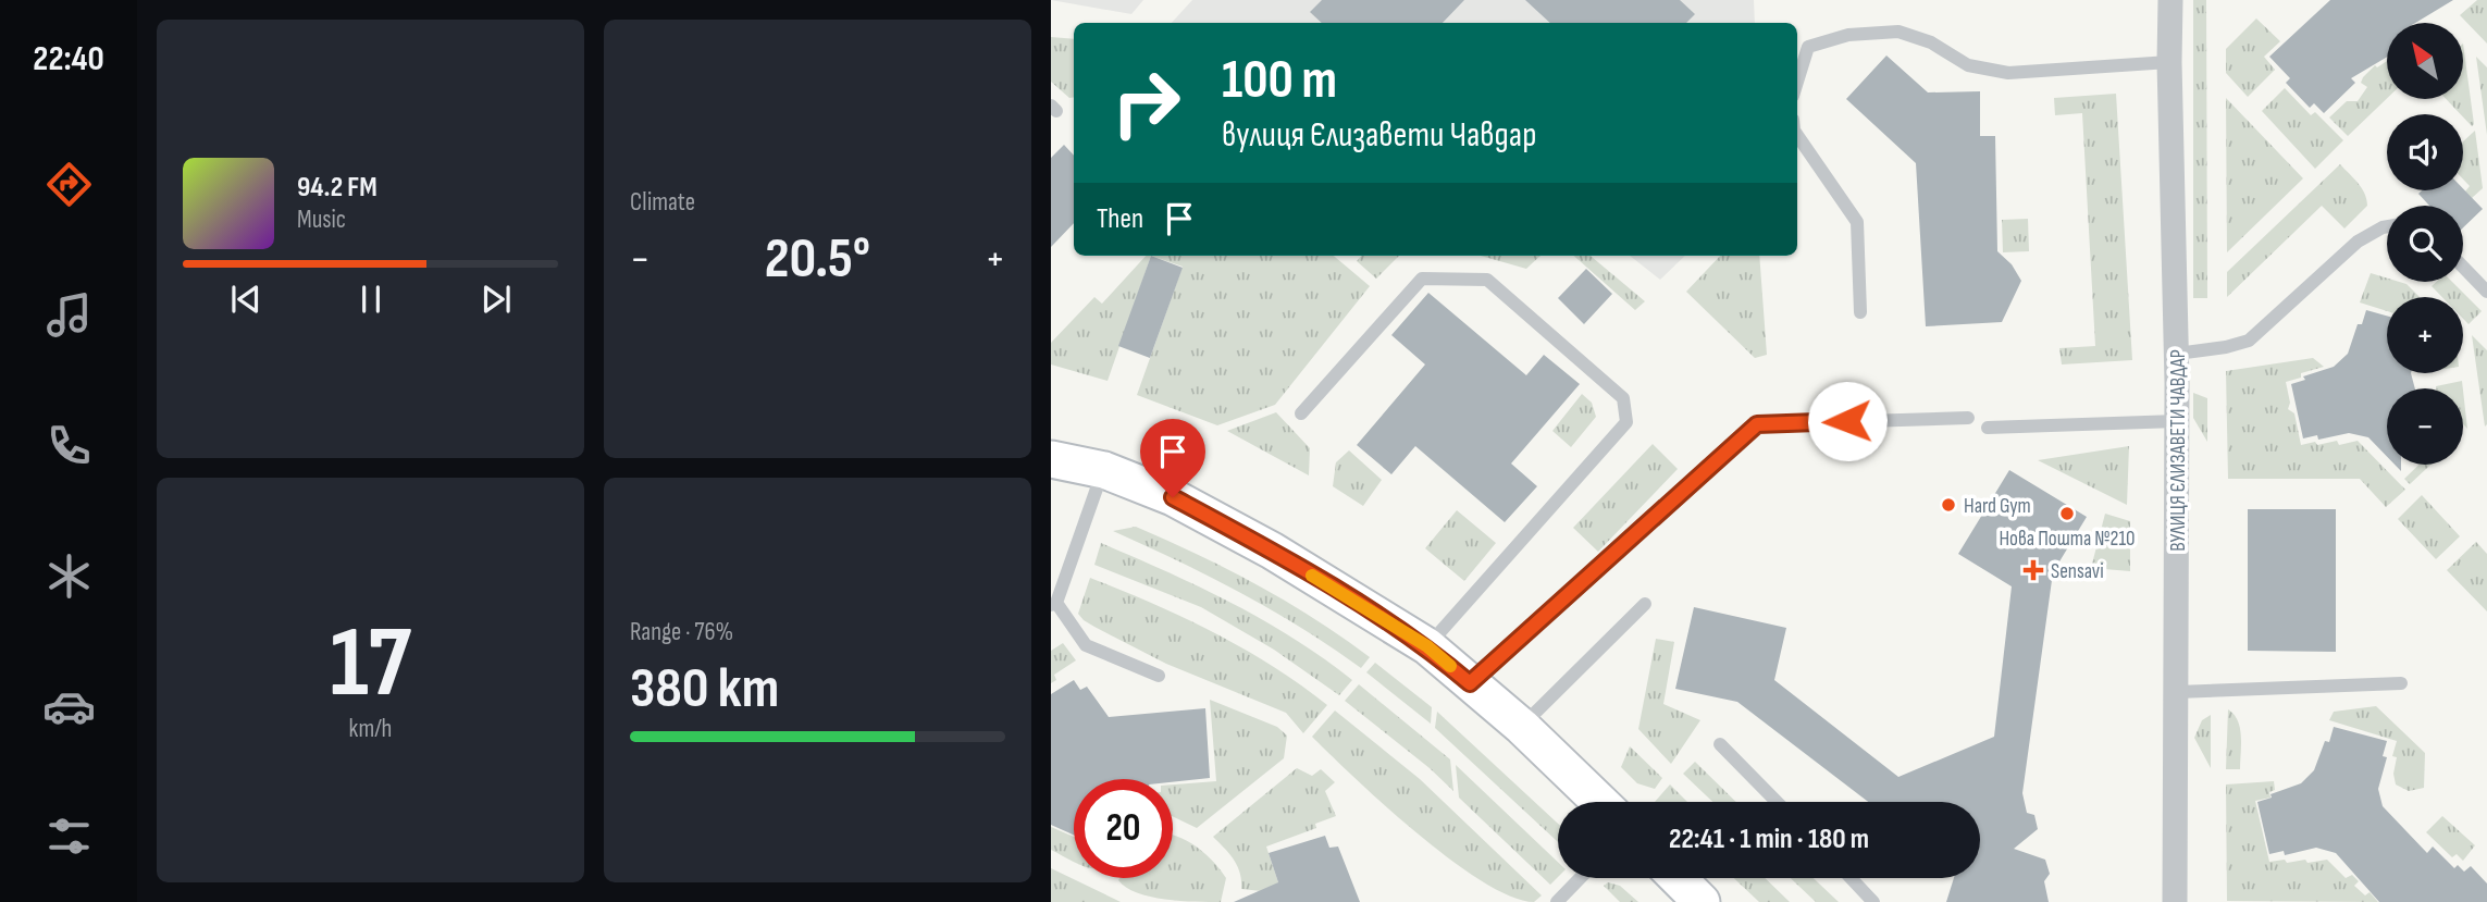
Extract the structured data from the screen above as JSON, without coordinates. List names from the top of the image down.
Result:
{
  "streets": {
    "street": ["ВУЛИЦЯ ЄЛИЗАВЕТИ ЧАВДАР"]
  },
  "places": {
    "other": ["Hard Gym", "Нова Пошта №210"],
    "health": ["Sensavi"]
  },
  "north": "top left",
  "page": {
    "tabs": "22:40",
    "tile": [
      "Climate",
      ["17", "km/h"],
      ["Range · 76%", "380 km"]
    ],
    "map_buttons": ["+", "−"],
    "turn": ["100 m", "вулиця Єлизавети Чавдар"],
    "song": ["94.2 FM", "Music"],
    "then": "Then",
    "heat": ["−", "20.5°", "+"],
    "limit": "20",
    "trip": "22:41 · 1 min · 180 m"
  }
}
